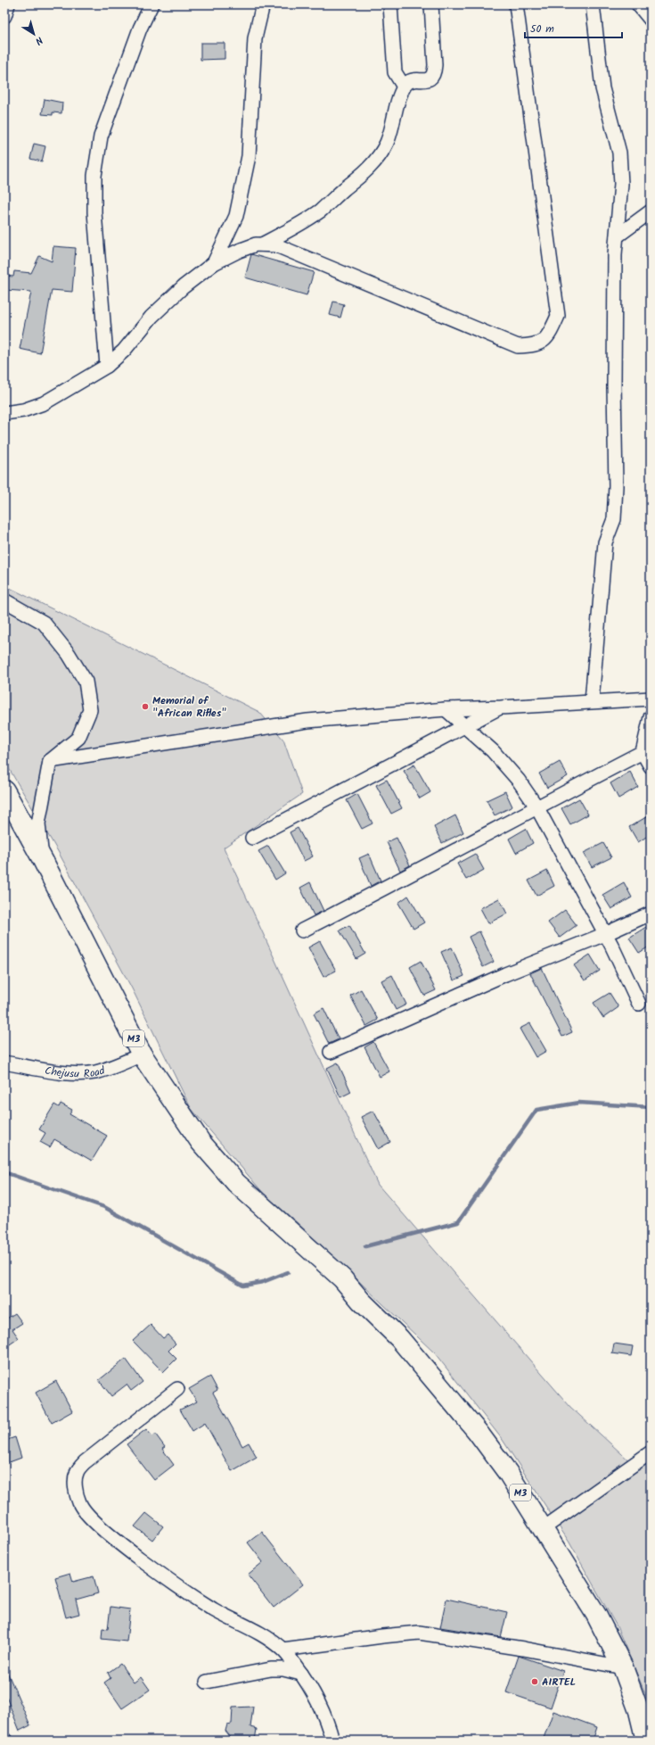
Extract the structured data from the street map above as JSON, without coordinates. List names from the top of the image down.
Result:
{
  "streets": {
    "highway": ["M3"],
    "street": ["Chejusu Road"]
  },
  "crossings": [
    ["M3", "Chejusu Road"]
  ],
  "places": ["Memorial of \"African Rifles\"", "AIRTEL"],
  "scale_bar": "50 m",
  "north": "bottom right"
}
